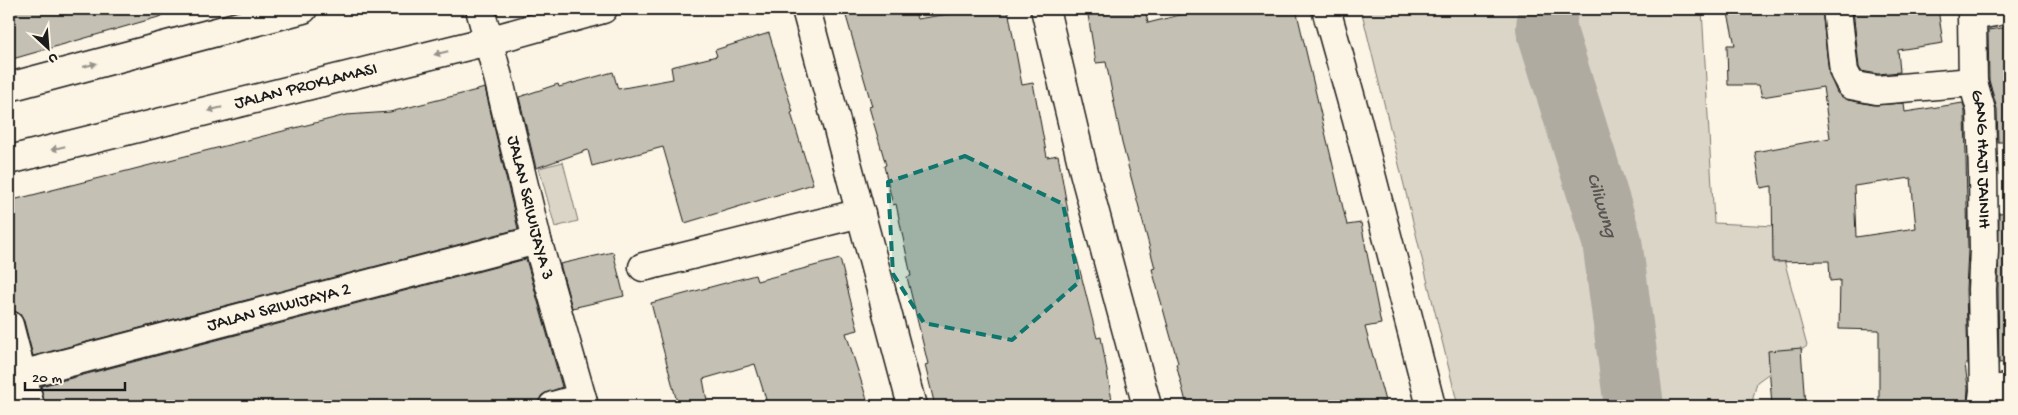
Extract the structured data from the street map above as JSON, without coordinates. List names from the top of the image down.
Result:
{
  "streets": {
    "street": [
      "JALAN PROKLAMASI",
      "GANG HAJI JAINIH",
      "JALAN SRIWIJAYA 3",
      "JALAN SRIWIJAYA 2"
    ]
  },
  "crossings": [
    ["JALAN PROKLAMASI", "JALAN SRIWIJAYA 3"],
    ["JALAN SRIWIJAYA 3", "JALAN SRIWIJAYA 2"]
  ],
  "water": ["Ciliwung"],
  "scale_bar": "20 m",
  "north": "bottom right"
}
